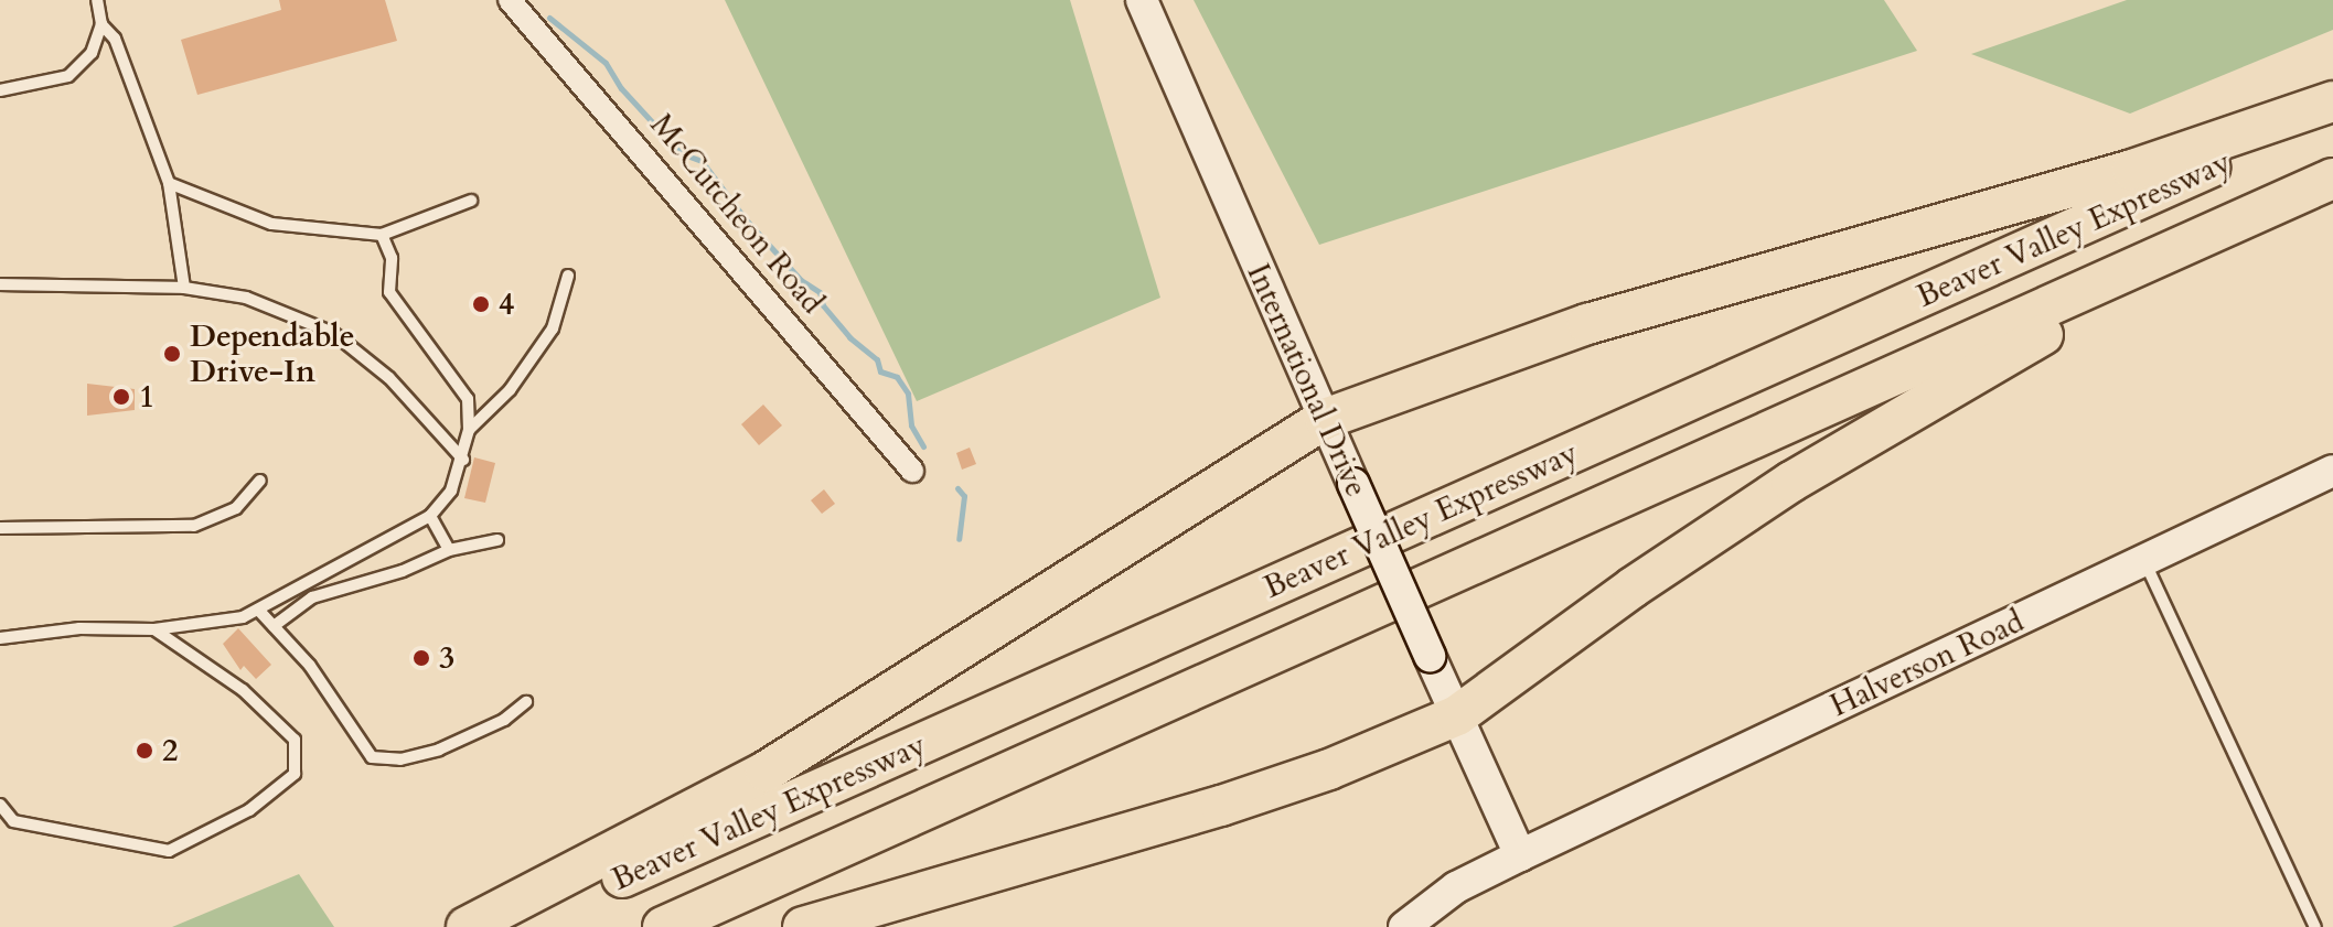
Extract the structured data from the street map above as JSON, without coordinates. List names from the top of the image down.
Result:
{
  "streets": {
    "highway": ["Beaver Valley Expressway"],
    "street": ["McCutcheon Road", "International Drive", "Halverson Road"]
  },
  "crossings": [
    ["International Drive", "Halverson Road"]
  ],
  "places": [
    "4",
    "Dependable Drive-In",
    "1",
    "3",
    "2"
  ]
}
